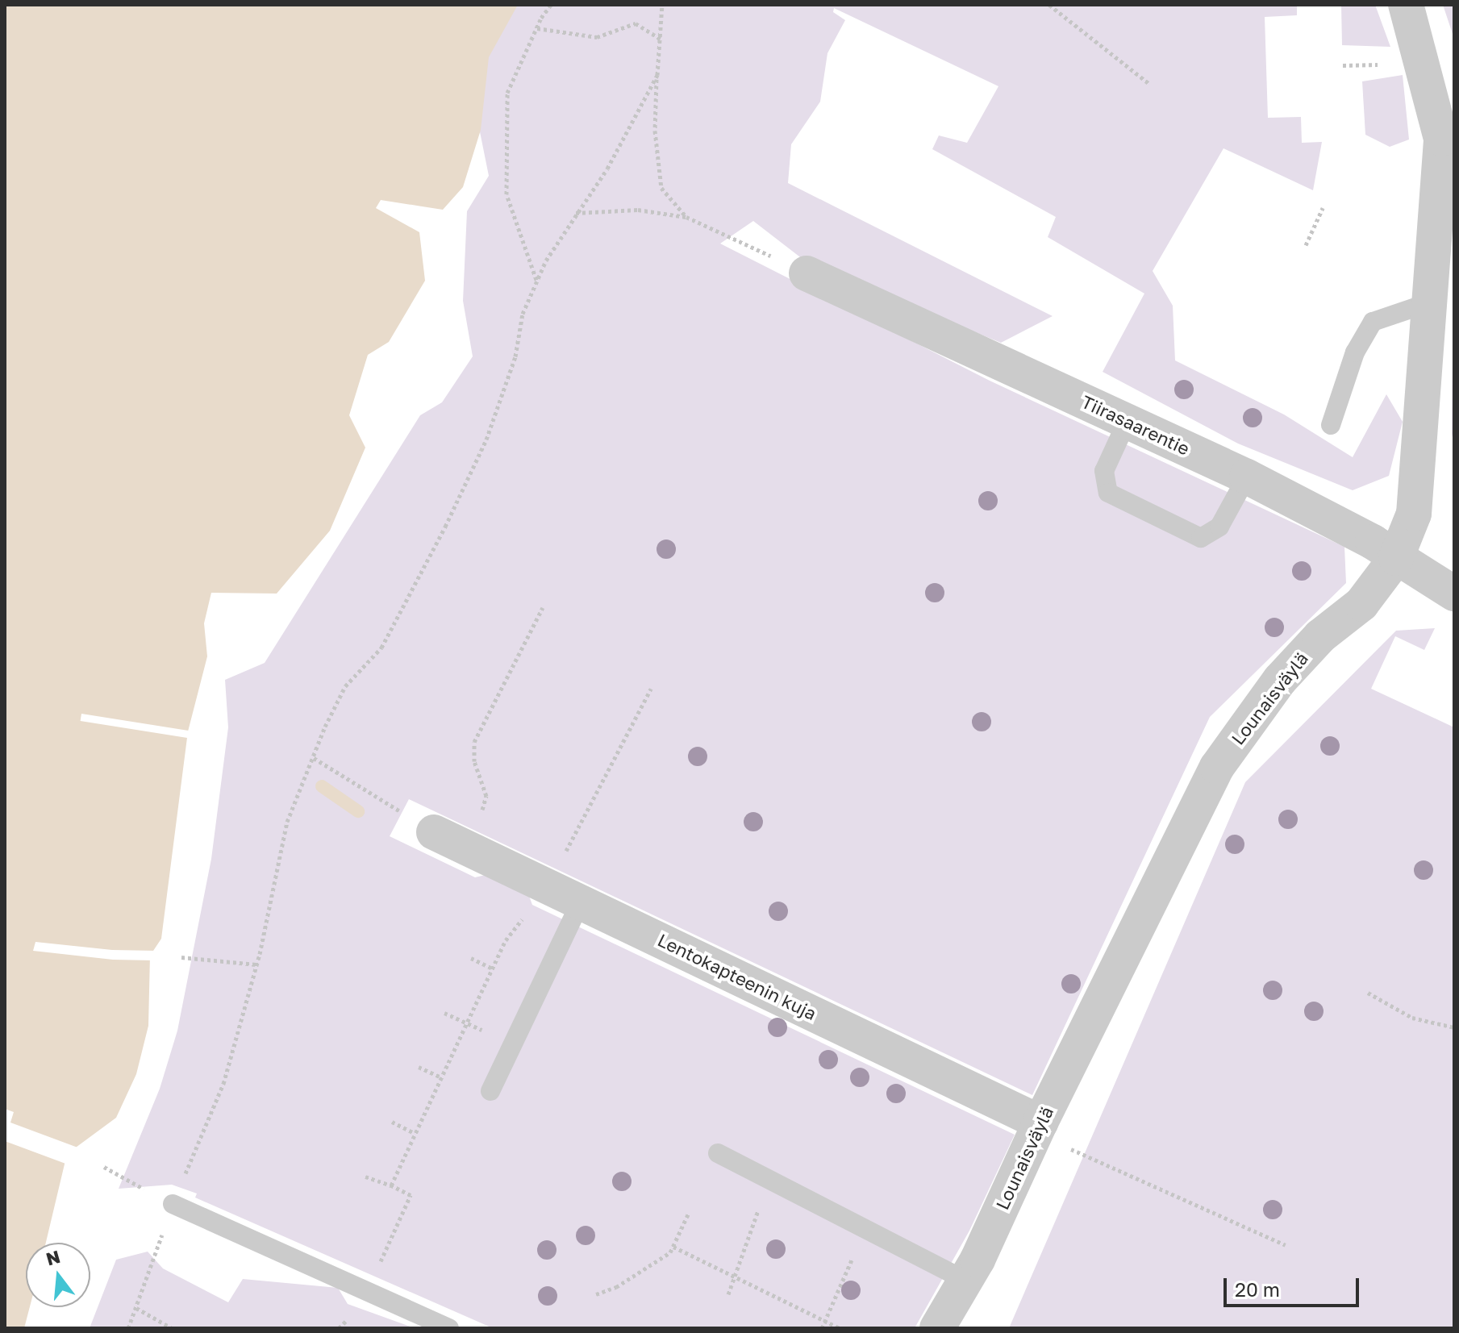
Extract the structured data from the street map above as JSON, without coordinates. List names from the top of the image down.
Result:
{
  "streets": {
    "street": ["Tiirasaarentie", "Lounaisväylä", "Lentokapteenin kuja"]
  },
  "crossings": [
    ["Tiirasaarentie", "Lounaisväylä"],
    ["Lounaisväylä", "Lentokapteenin kuja"]
  ],
  "scale_bar": "20 m",
  "north": "top"
}
